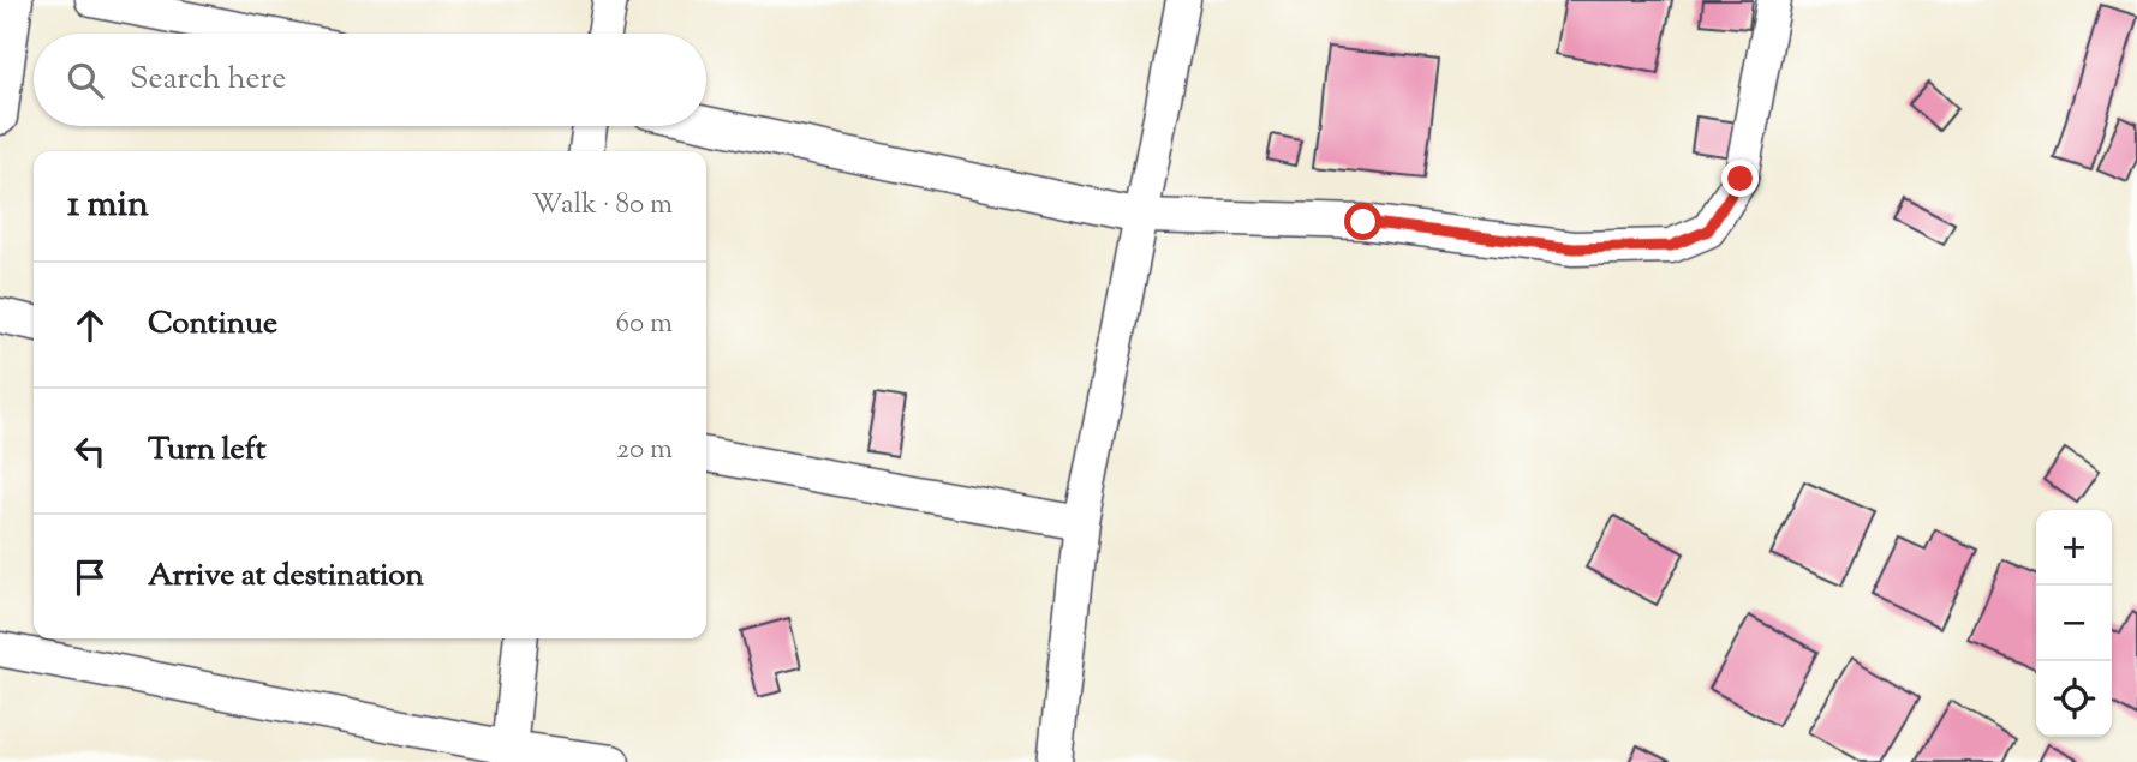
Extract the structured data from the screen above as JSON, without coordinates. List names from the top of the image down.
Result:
{
  "page": {
    "search": "Search here",
    "heading": ["1 min", "Walk · 80 m"],
    "list": [
      ["Continue", "60 m"],
      ["Turn left", "20 m"],
      "Arrive at destination"
    ],
    "map_buttons": ["+", "−"]
  }
}
